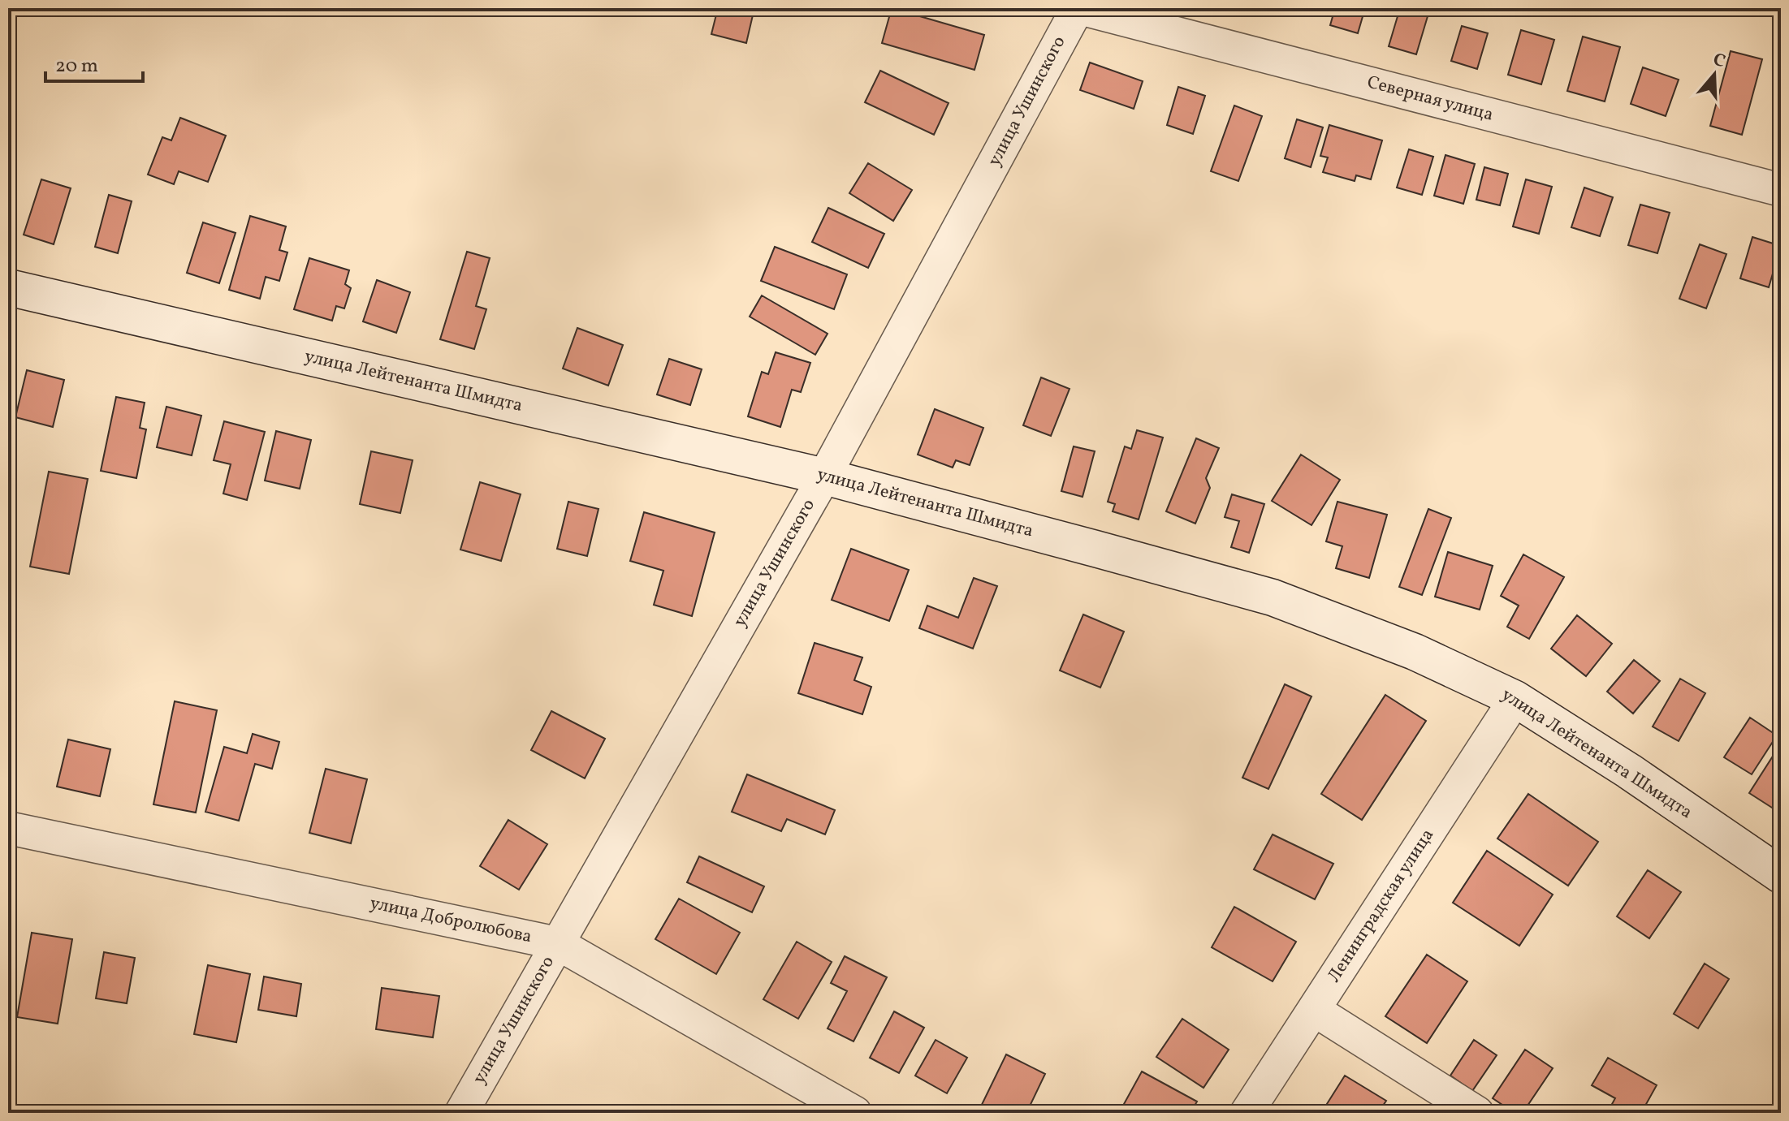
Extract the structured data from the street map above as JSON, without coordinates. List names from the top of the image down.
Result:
{
  "streets": {
    "main road": ["улица Лейтенанта Шмидта"],
    "street": [
      "Северная улица",
      "улица Ушинского",
      "Ленинградская улица",
      "улица Добролюбова"
    ]
  },
  "crossings": [
    ["Северная улица", "улица Ушинского"],
    ["улица Ушинского", "улица Лейтенанта Шмидта"],
    ["улица Ушинского", "улица Добролюбова"],
    ["улица Лейтенанта Шмидта", "Ленинградская улица"]
  ],
  "scale_bar": "20 m",
  "north": "top"
}
